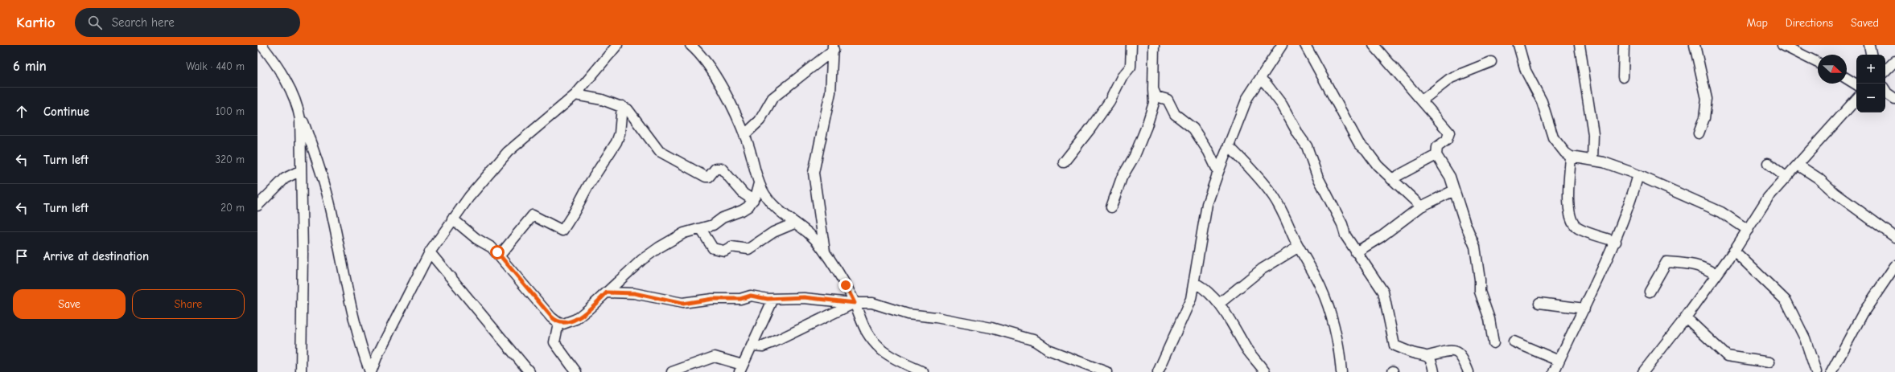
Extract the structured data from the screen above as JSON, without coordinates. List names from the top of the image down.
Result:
{
  "north": "right",
  "page": {
    "header": "Kartio",
    "search": "Search here",
    "nav": ["Map", "Directions", "Saved"],
    "heading": ["6 min", "Walk · 440 m"],
    "map_buttons": ["+", "−"],
    "list": [
      ["Continue", "100 m"],
      ["Turn left", "320 m"],
      ["Turn left", "20 m"],
      "Arrive at destination"
    ],
    "buttons": ["Save", "Share"]
  }
}
